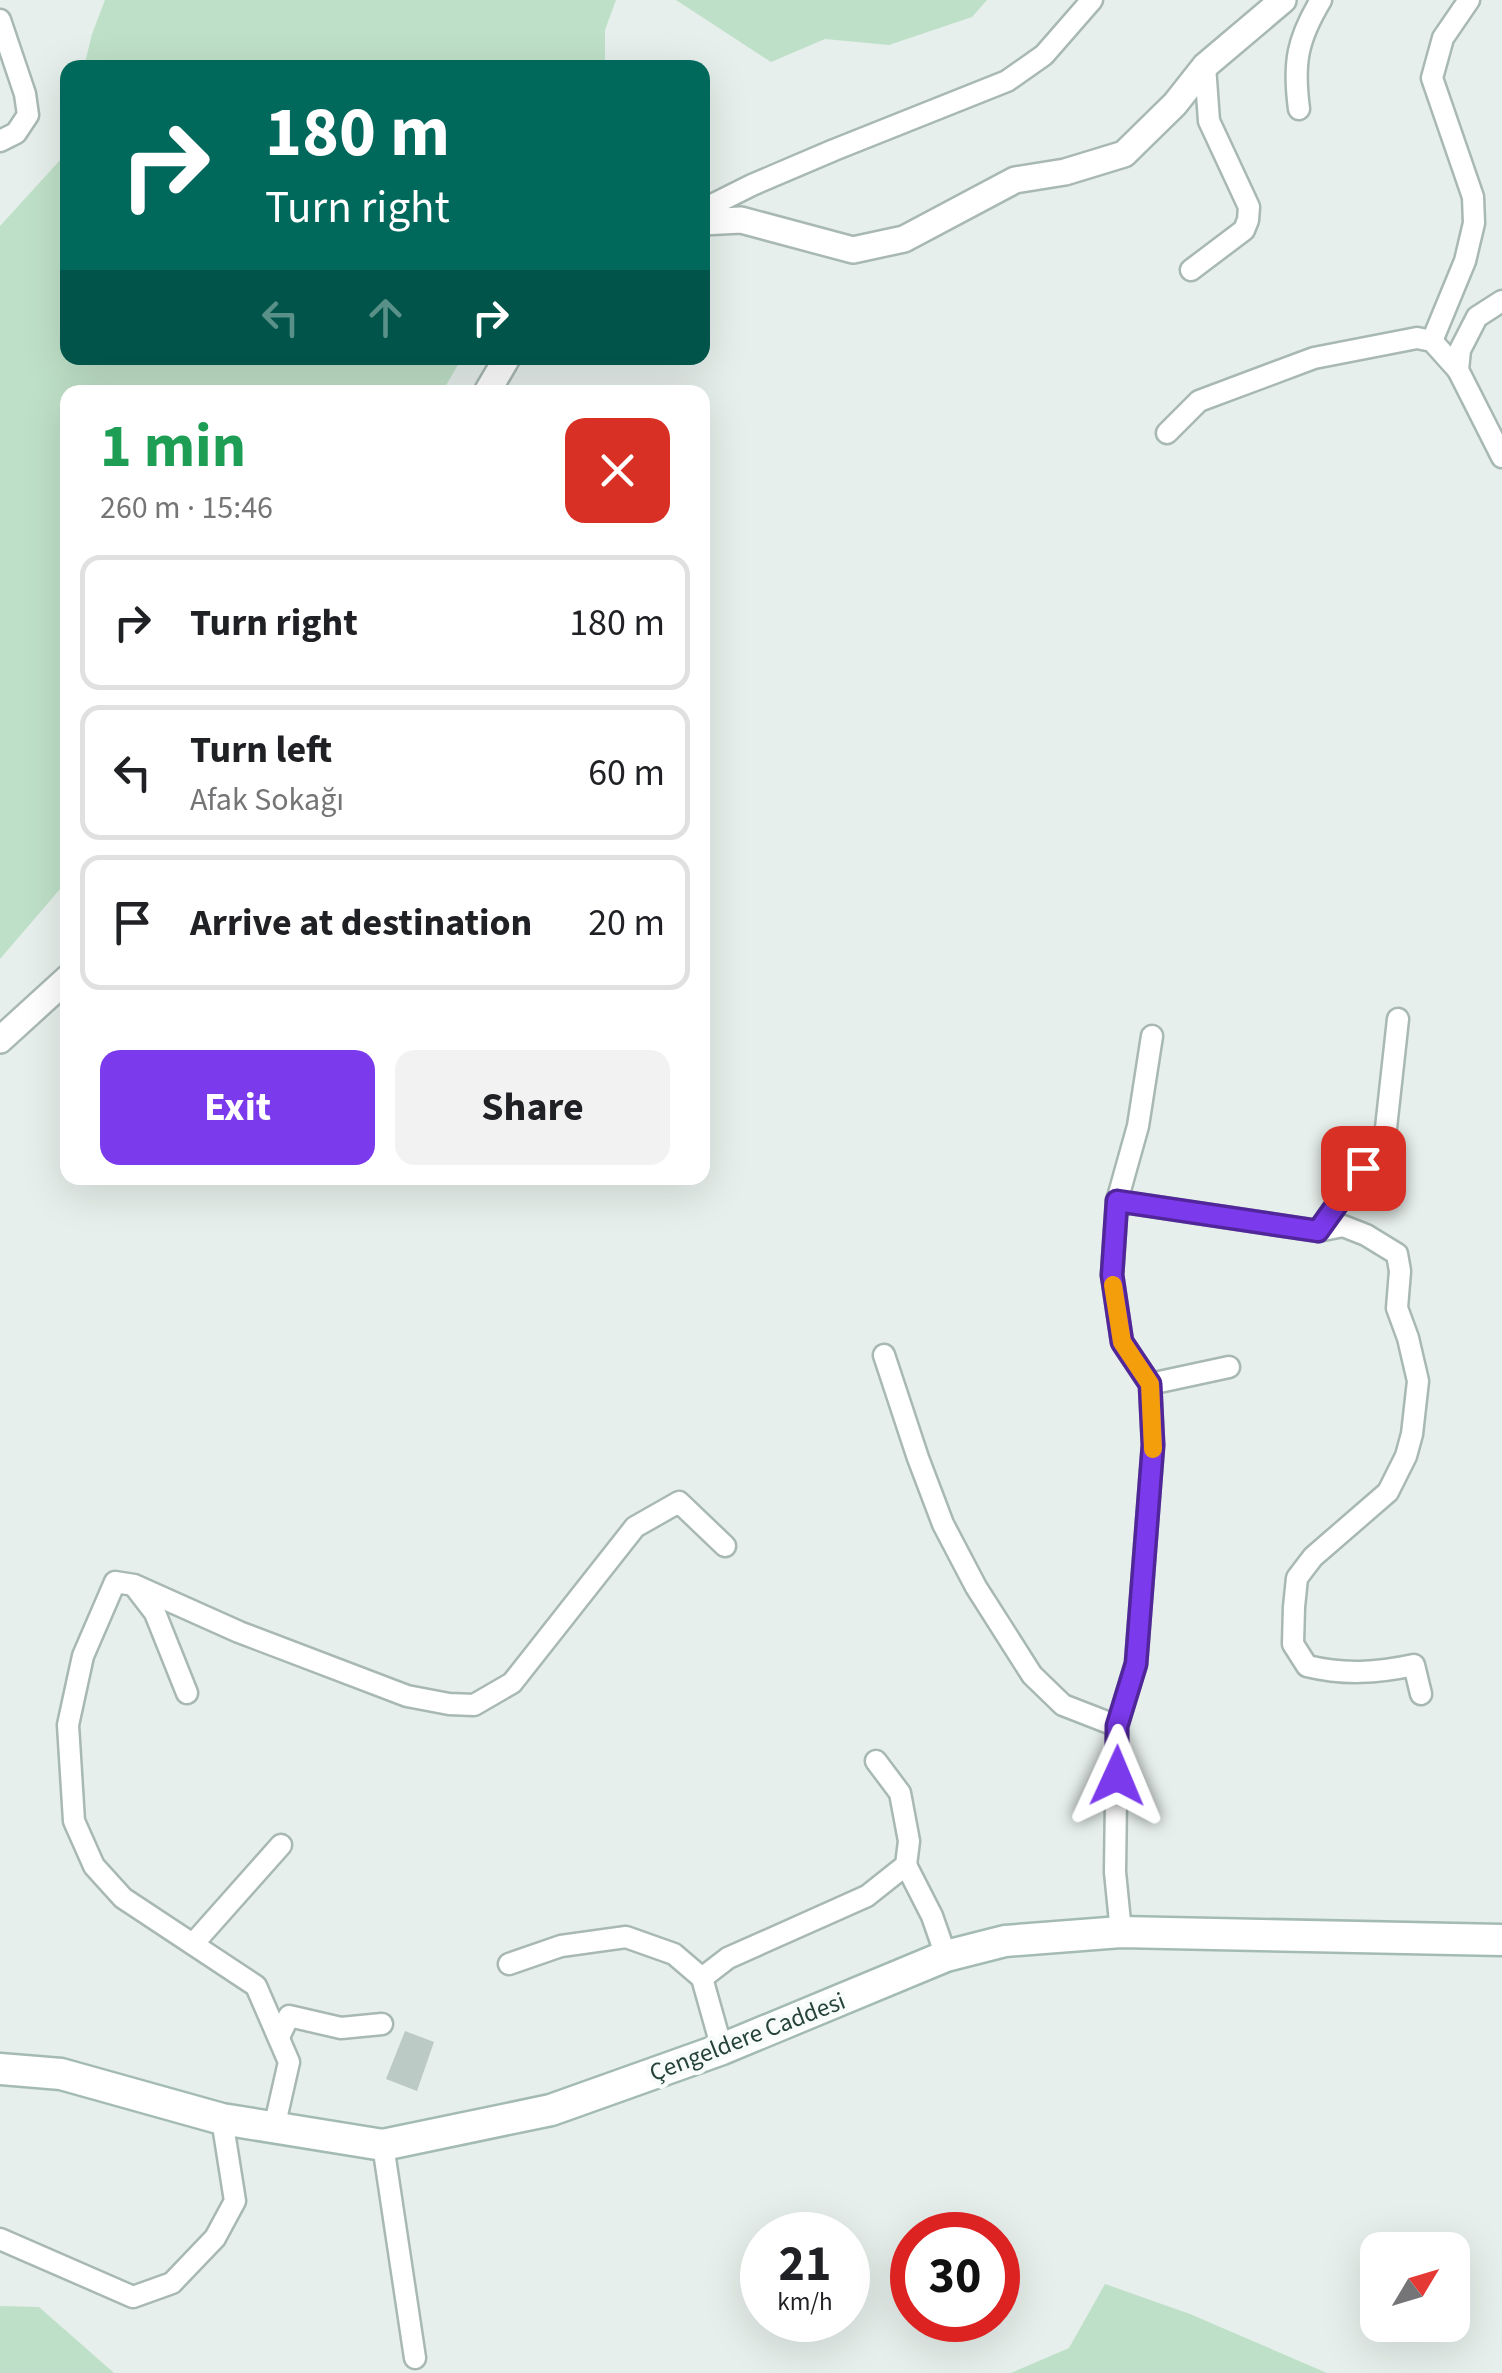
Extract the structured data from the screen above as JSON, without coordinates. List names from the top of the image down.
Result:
{
  "streets": {
    "main road": ["Çengeldere Caddesi"]
  },
  "north": "top right",
  "page": {
    "turn": ["180 m", "Turn right"],
    "heading": ["1 min", "260 m · 15:46"],
    "list": [
      {
        "name": "Turn right",
        "value": "180 m"
      },
      {
        "name": "Turn left",
        "note": "Afak Sokağı",
        "value": "60 m"
      },
      {
        "name": "Arrive at destination",
        "value": "20 m"
      }
    ],
    "buttons": ["Exit", "Share"],
    "speed": "21 km/h",
    "limit": "30"
  }
}
